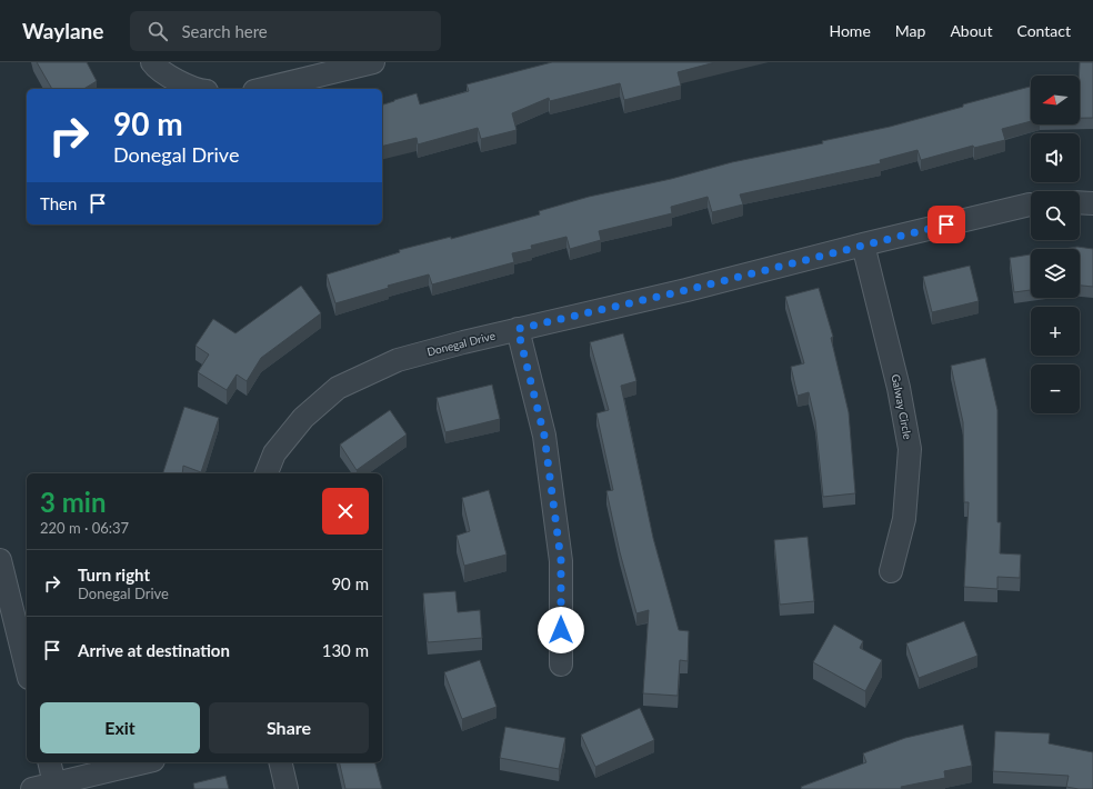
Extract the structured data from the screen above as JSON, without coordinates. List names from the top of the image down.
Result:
{
  "streets": {
    "street": ["Donegal Drive", "Galway Circle"]
  },
  "crossings": [
    ["Donegal Drive", "Galway Circle"]
  ],
  "north": "left",
  "page": {
    "header": "Waylane",
    "search": "Search here",
    "nav": [
      "Home",
      "Map",
      "About",
      "Contact"
    ],
    "map_buttons": ["+", "−"],
    "turn": ["90 m", "Donegal Drive"],
    "then": "Then",
    "heading": ["3 min", "220 m · 06:37"],
    "list": [
      {
        "name": "Turn right",
        "note": "Donegal Drive",
        "value": "90 m"
      },
      {
        "name": "Arrive at destination",
        "value": "130 m"
      }
    ],
    "buttons": ["Exit", "Share"]
  }
}
